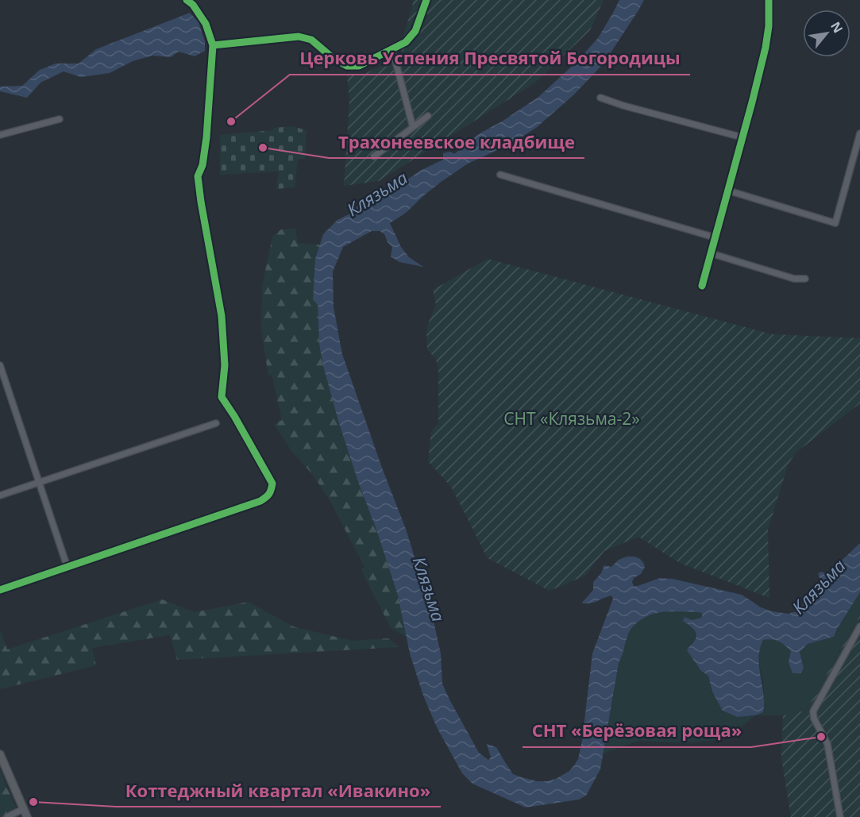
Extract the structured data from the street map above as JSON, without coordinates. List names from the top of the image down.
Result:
{
  "water": ["Клязьма"],
  "parks": ["СНТ «Клязьма-2»"],
  "places": [
    "Церковь Успения Пресвятой Богородицы",
    "Трахонеевское кладбище",
    "СНТ «Берёзовая роща»",
    "Коттеджный квартал «Ивакино»"
  ],
  "north": "top right"
}
